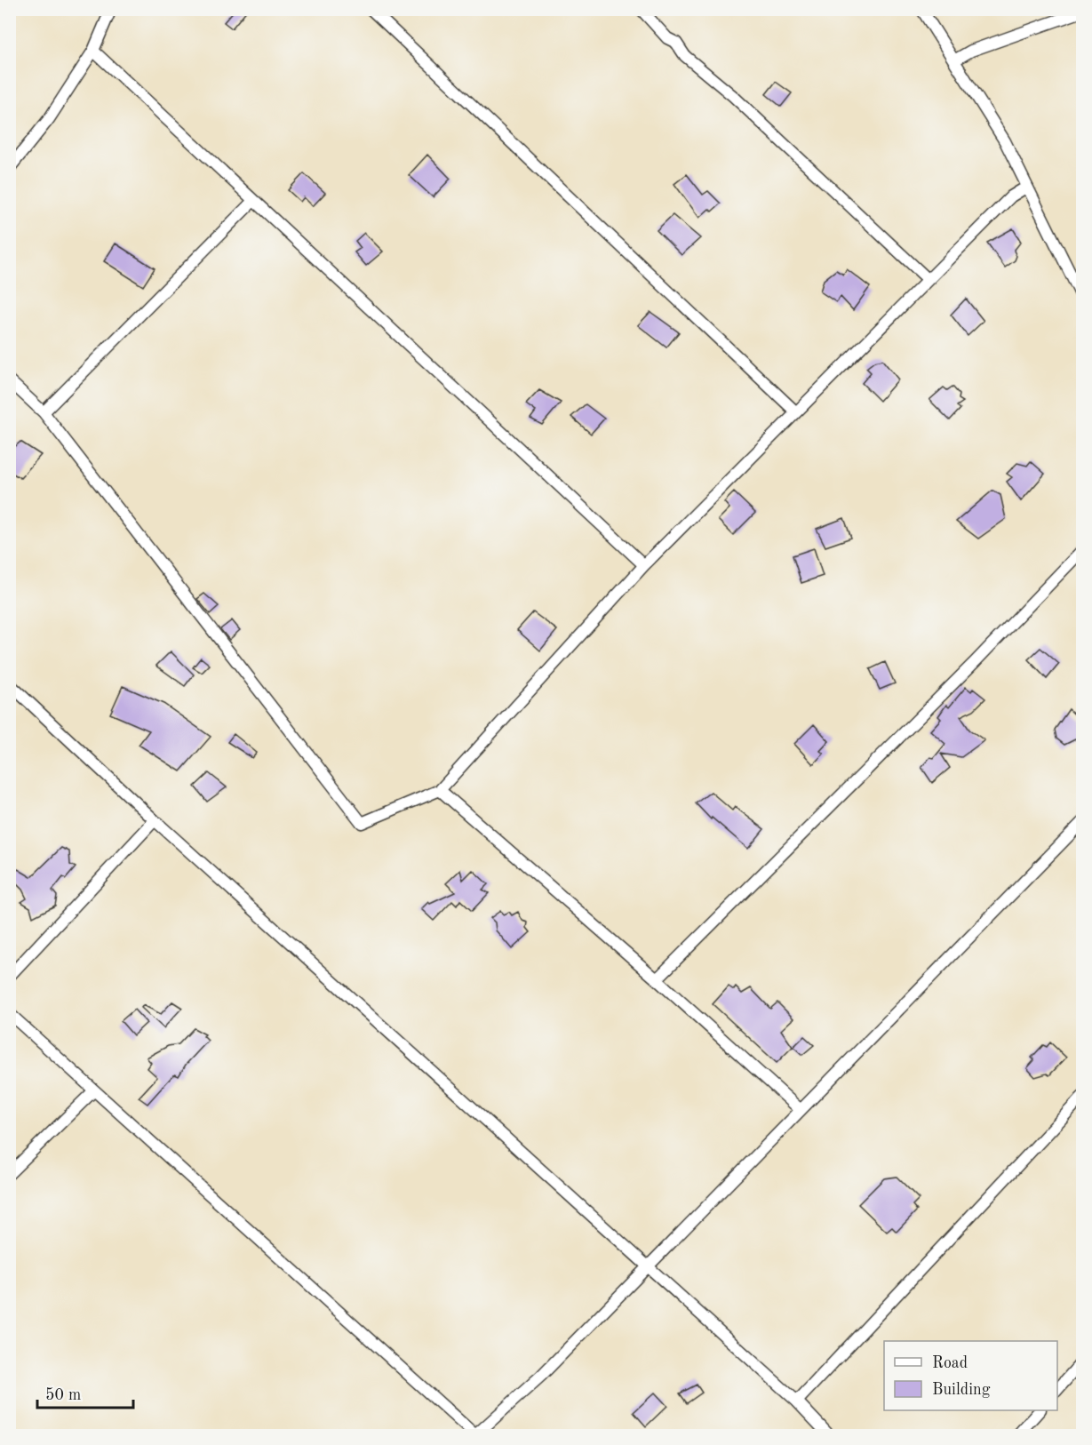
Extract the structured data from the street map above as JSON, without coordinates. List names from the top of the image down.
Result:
{
  "legend": ["Road", "Building"],
  "scale_bar": "50 m"
}
